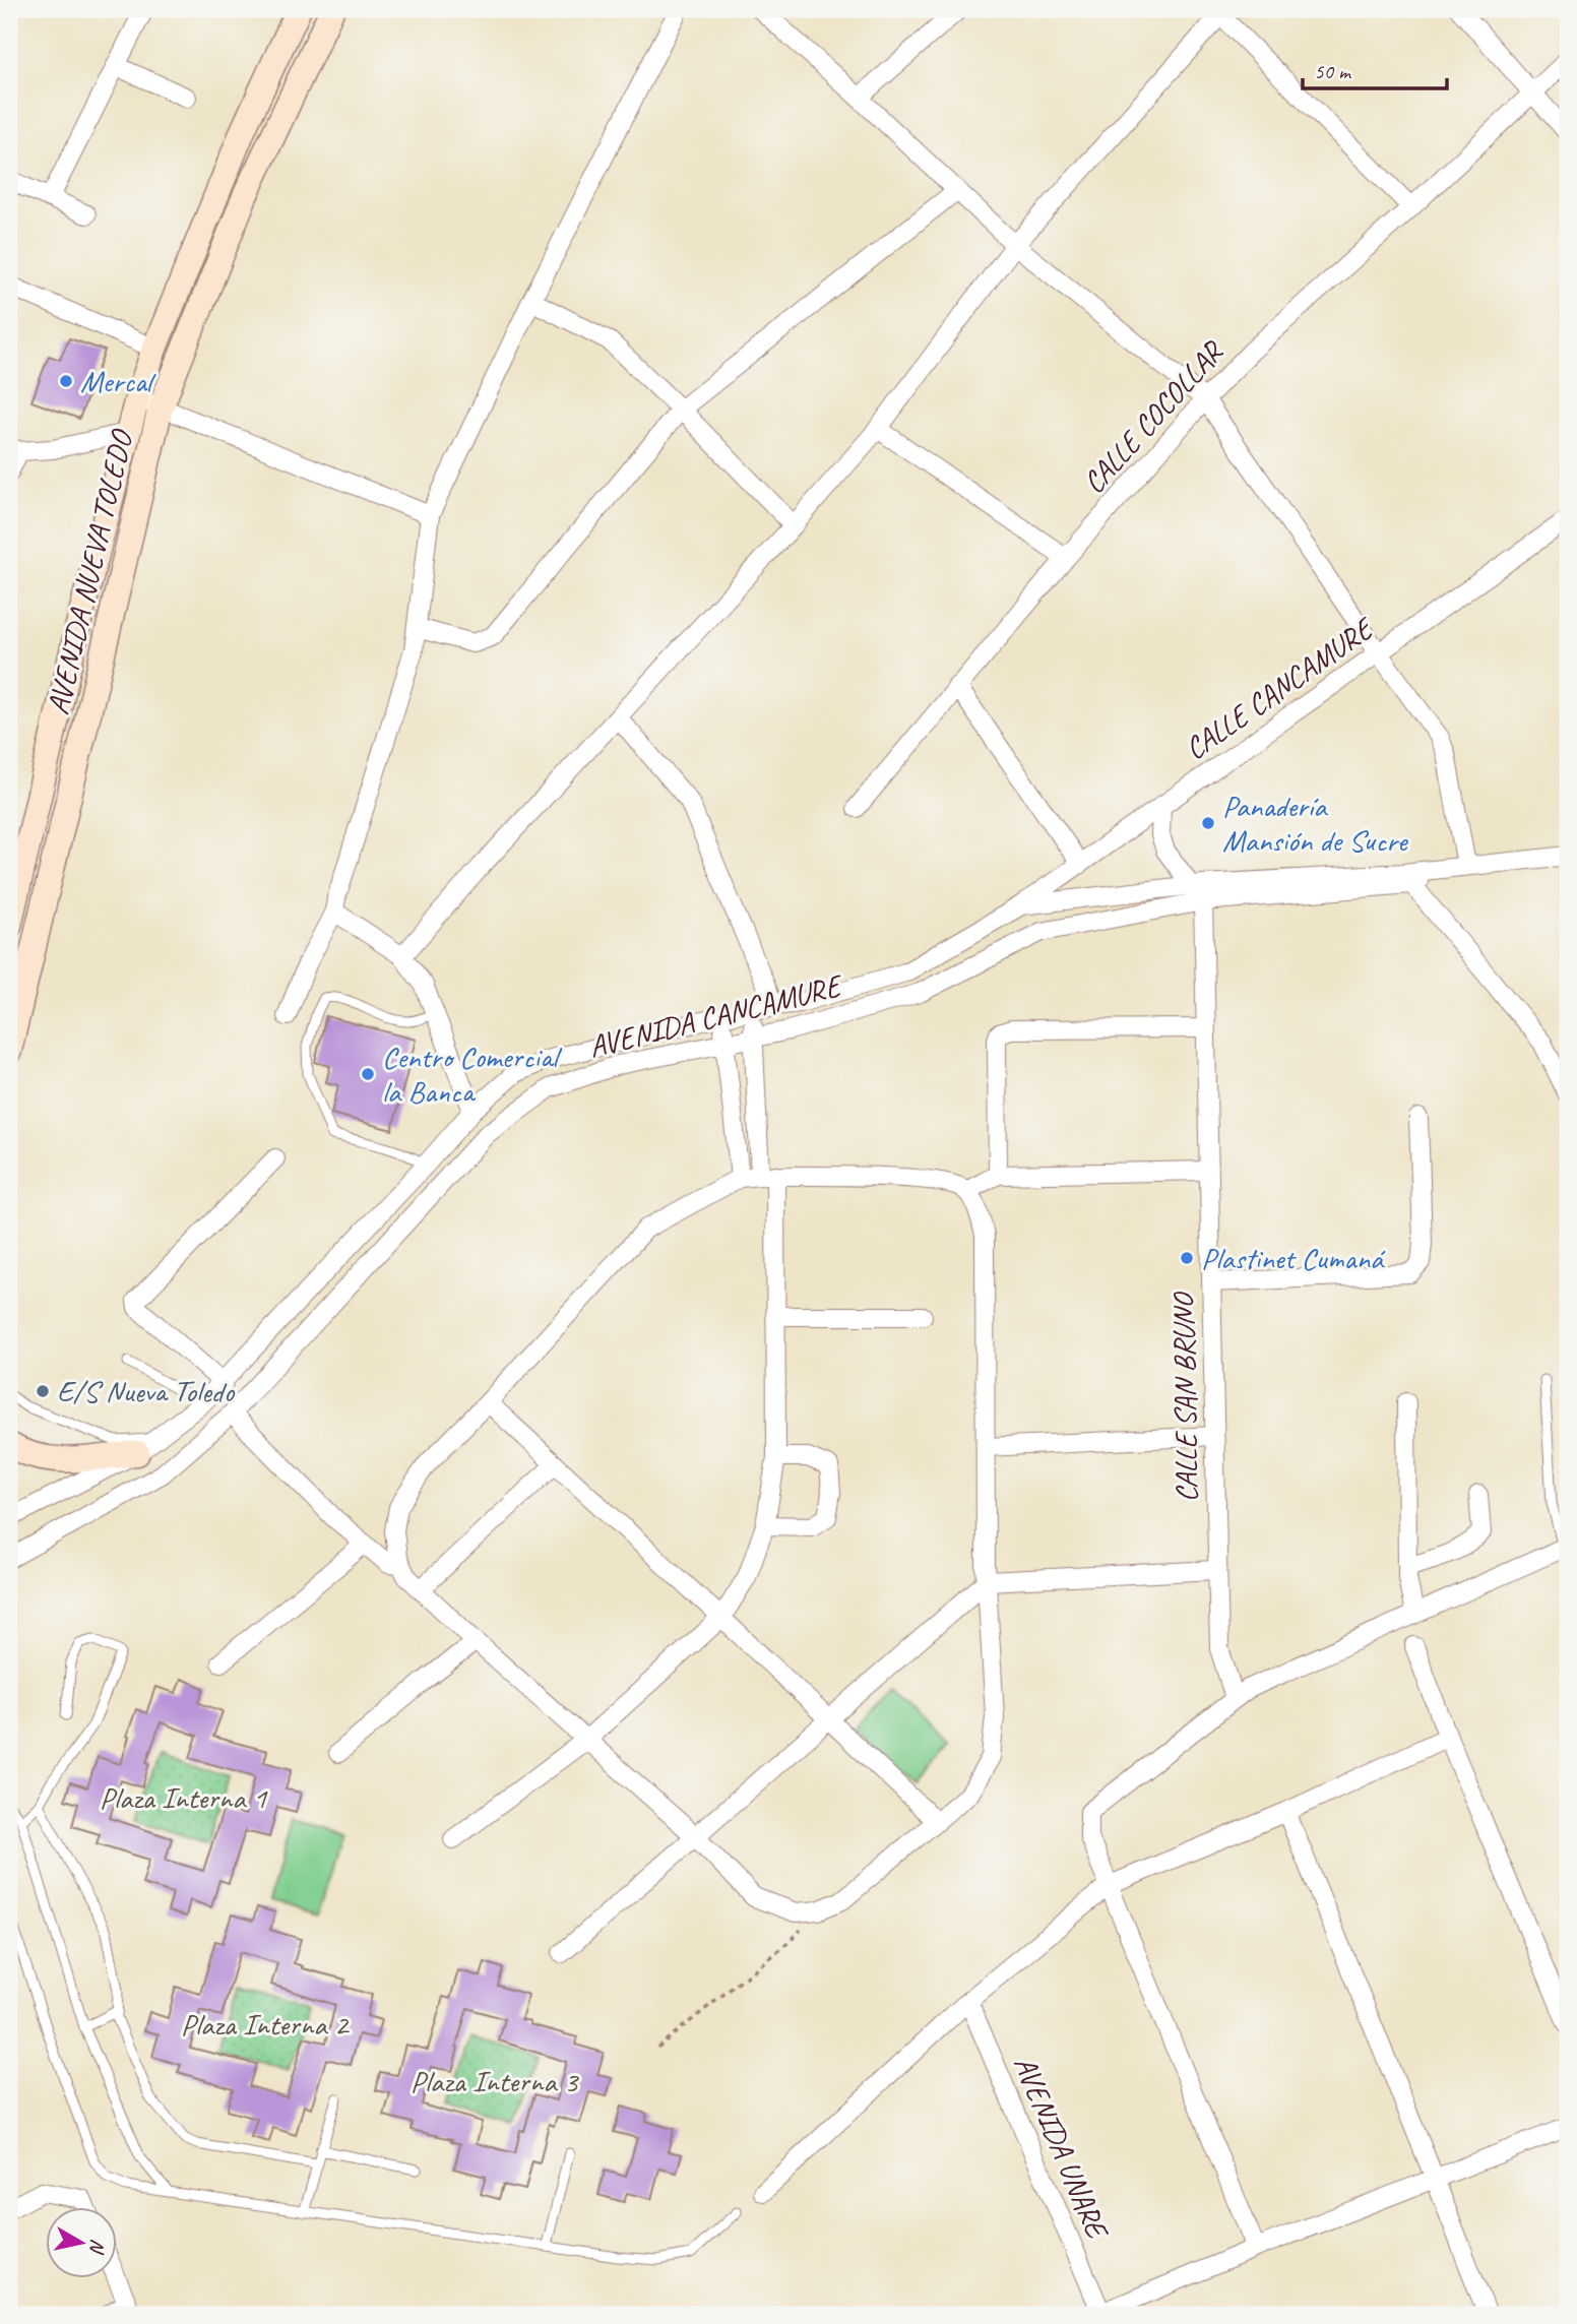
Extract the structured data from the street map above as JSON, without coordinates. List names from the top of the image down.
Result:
{
  "streets": {
    "main road": ["AVENIDA NUEVA TOLEDO"],
    "street": [
      "CALLE COCOLLAR",
      "CALLE CANCAMURE",
      "AVENIDA CANCAMURE",
      "CALLE SAN BRUNO",
      "AVENIDA UNARE"
    ]
  },
  "crossings": [
    ["CALLE CANCAMURE", "AVENIDA CANCAMURE"],
    ["AVENIDA CANCAMURE", "CALLE SAN BRUNO"]
  ],
  "parks": ["Plaza Interna 1", "Plaza Interna 2", "Plaza Interna 3"],
  "places": [
    "Mercal",
    "Panadería Mansión de Sucre",
    "Centro Comercial la Banca",
    "Plastinet Cumaná",
    "E/S Nueva Toledo"
  ],
  "scale_bar": "50 m",
  "north": "right"
}
